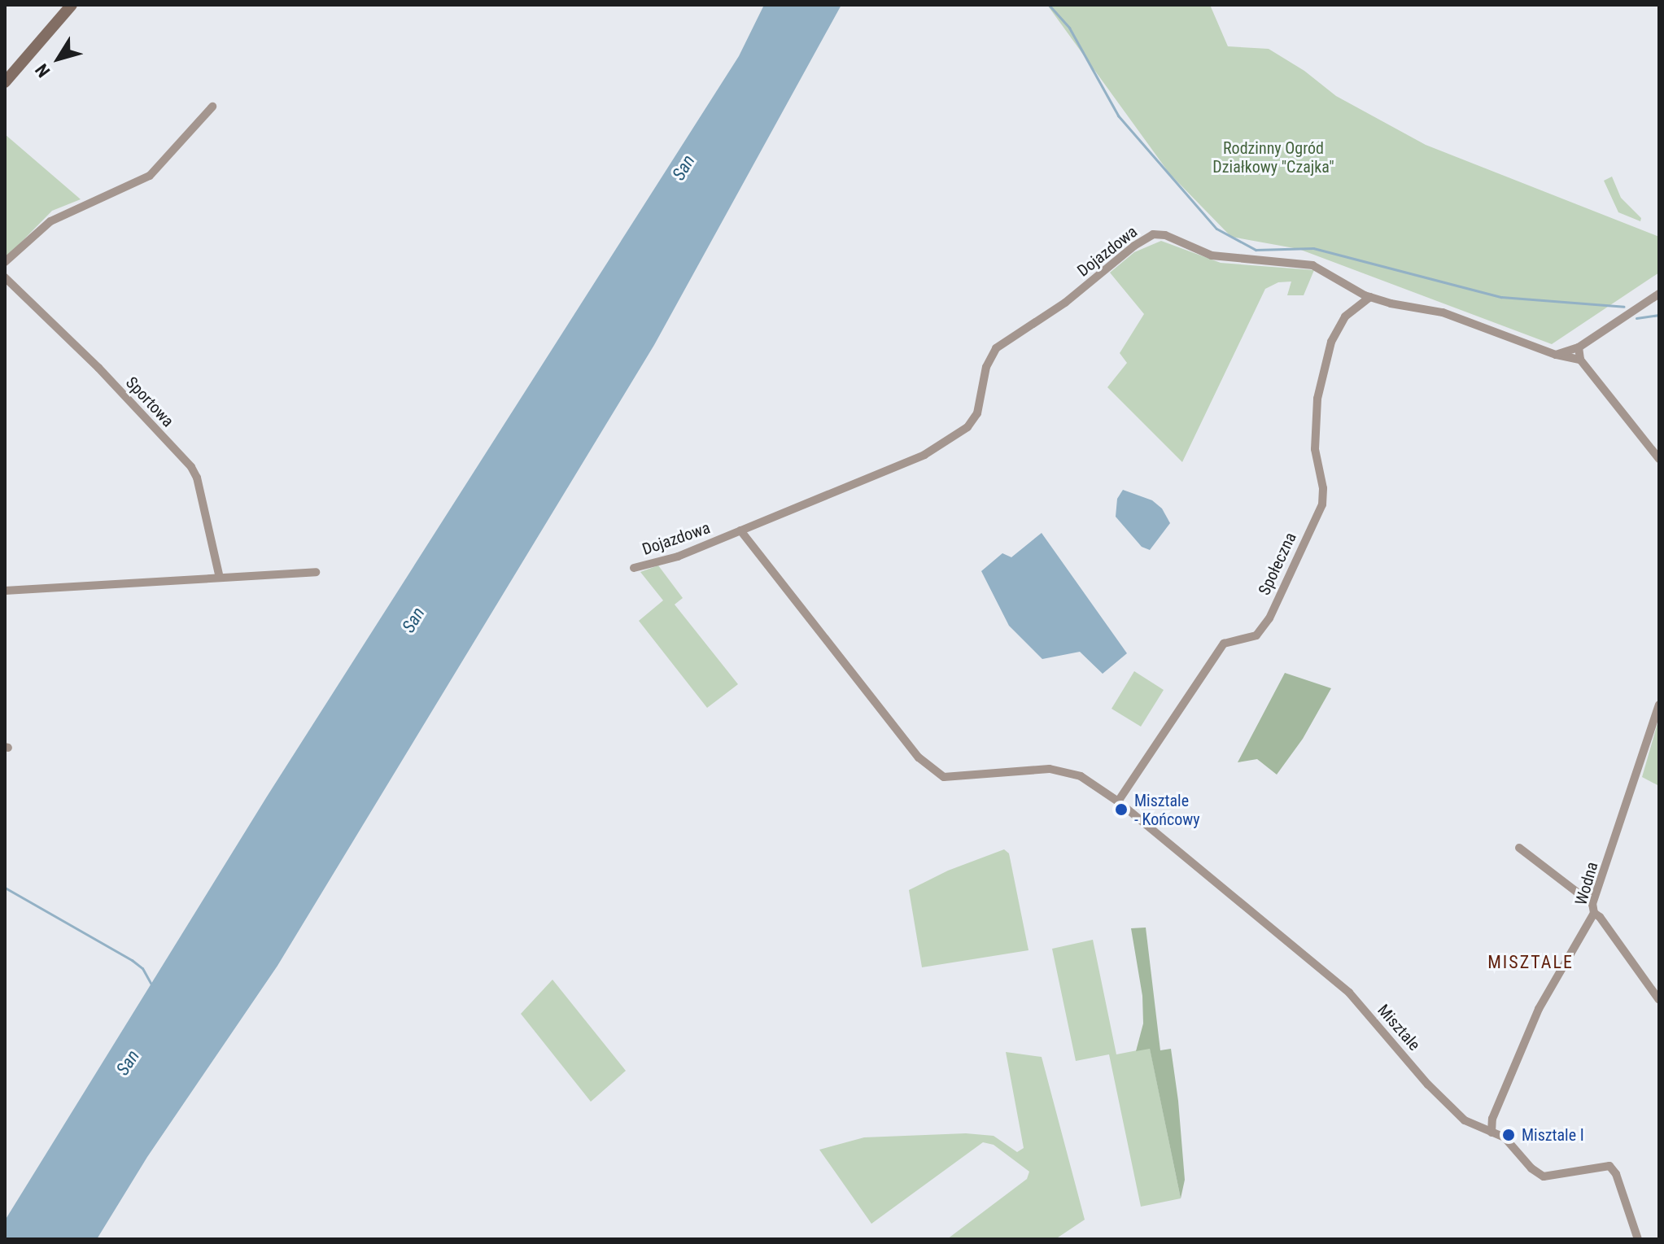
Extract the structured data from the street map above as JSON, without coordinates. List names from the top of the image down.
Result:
{
  "streets": {
    "street": [
      "Dojazdowa",
      "Sportowa",
      "Społeczna",
      "Wodna",
      "Misztale"
    ]
  },
  "crossings": [
    ["Dojazdowa", "Społeczna"],
    ["Dojazdowa", "Misztale"],
    ["Społeczna", "Misztale"],
    ["Wodna", "Misztale"]
  ],
  "districts": ["MISZTALE"],
  "water": ["San"],
  "parks": ["Rodzinny Ogród Działkowy \"Czajka\""],
  "places": ["Misztale - Końcowy", "Misztale I"],
  "north": "bottom left"
}
